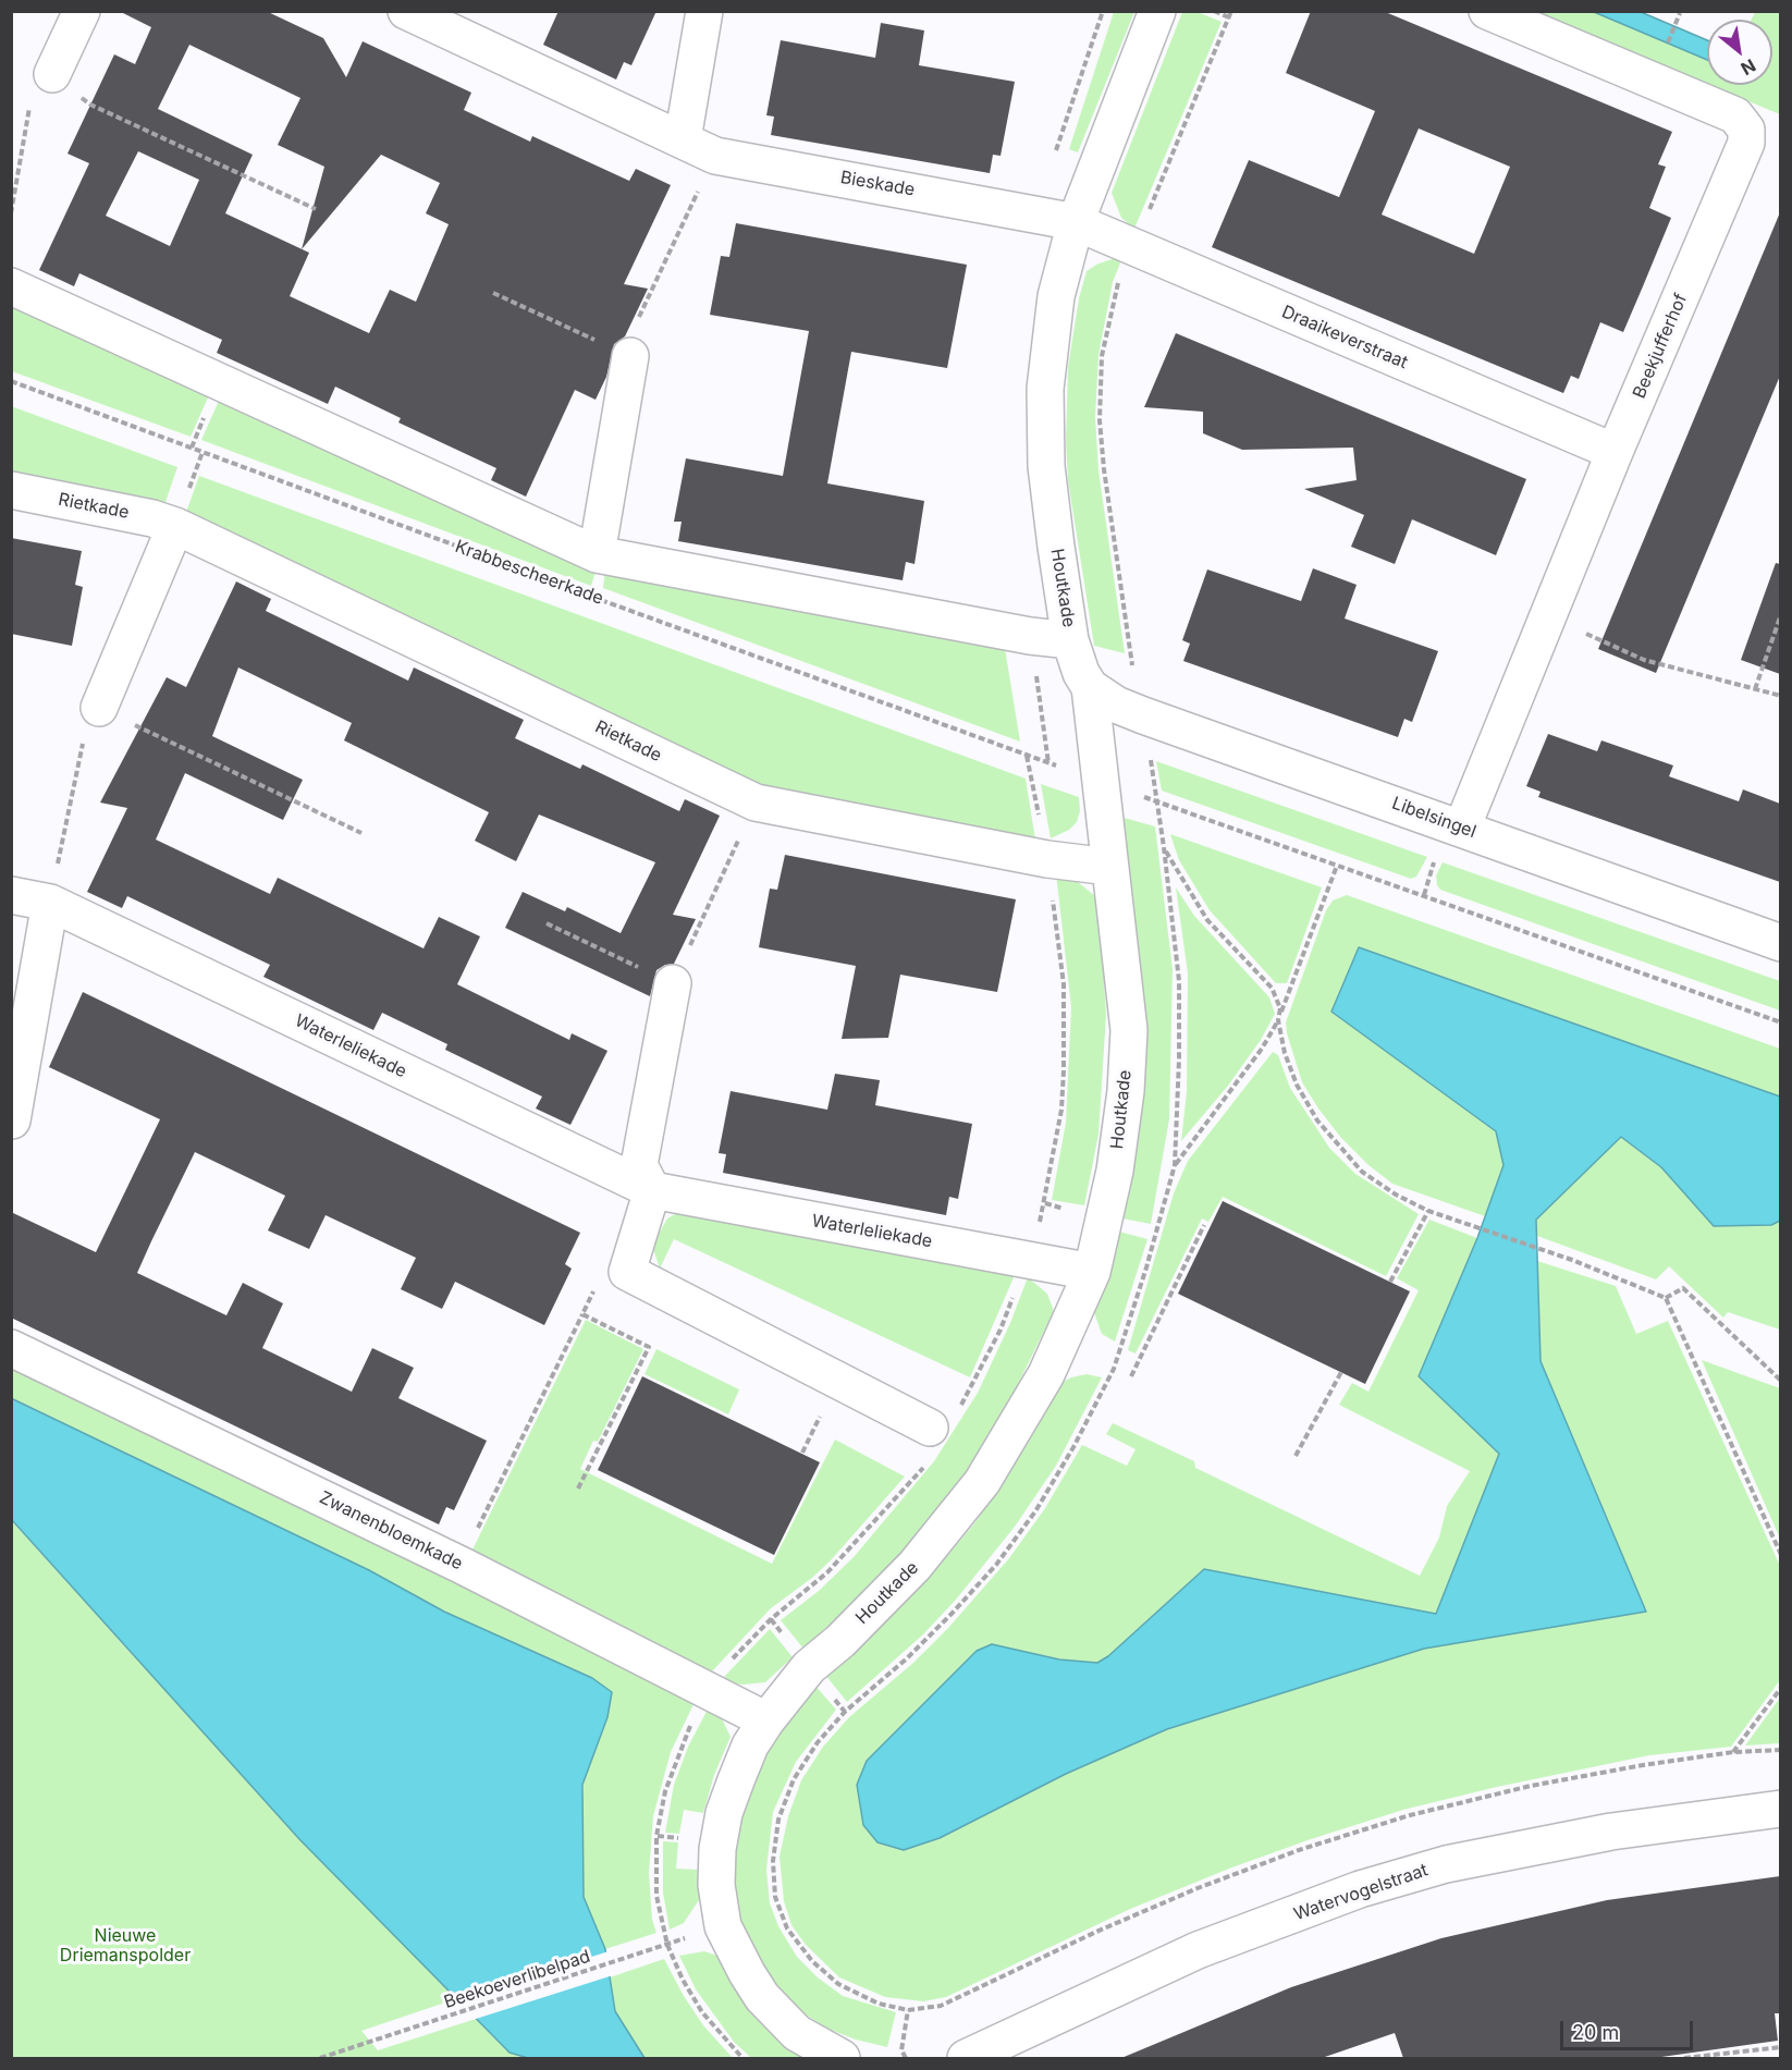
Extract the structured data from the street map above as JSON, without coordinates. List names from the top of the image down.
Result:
{
  "streets": {
    "street": [
      "Bieskade",
      "Draaikeverstraat",
      "Beekjufferhof",
      "Rietkade",
      "Houtkade",
      "Libelsingel",
      "Waterleliekade",
      "Zwanenbloemkade",
      "Watervogelstraat"
    ],
    "path": ["Krabbescheerkade", "Beekoeverlibelpad"]
  },
  "crossings": [
    ["Bieskade", "Draaikeverstraat"],
    ["Bieskade", "Houtkade"],
    ["Draaikeverstraat", "Beekjufferhof"],
    ["Draaikeverstraat", "Houtkade"],
    ["Beekjufferhof", "Libelsingel"],
    ["Rietkade", "Houtkade"],
    ["Houtkade", "Libelsingel"],
    ["Houtkade", "Waterleliekade"],
    ["Houtkade", "Zwanenbloemkade"],
    ["Houtkade", "Beekoeverlibelpad"]
  ],
  "parks": ["Nieuwe Driemanspolder"],
  "scale_bar": "20 m",
  "north": "bottom right"
}
